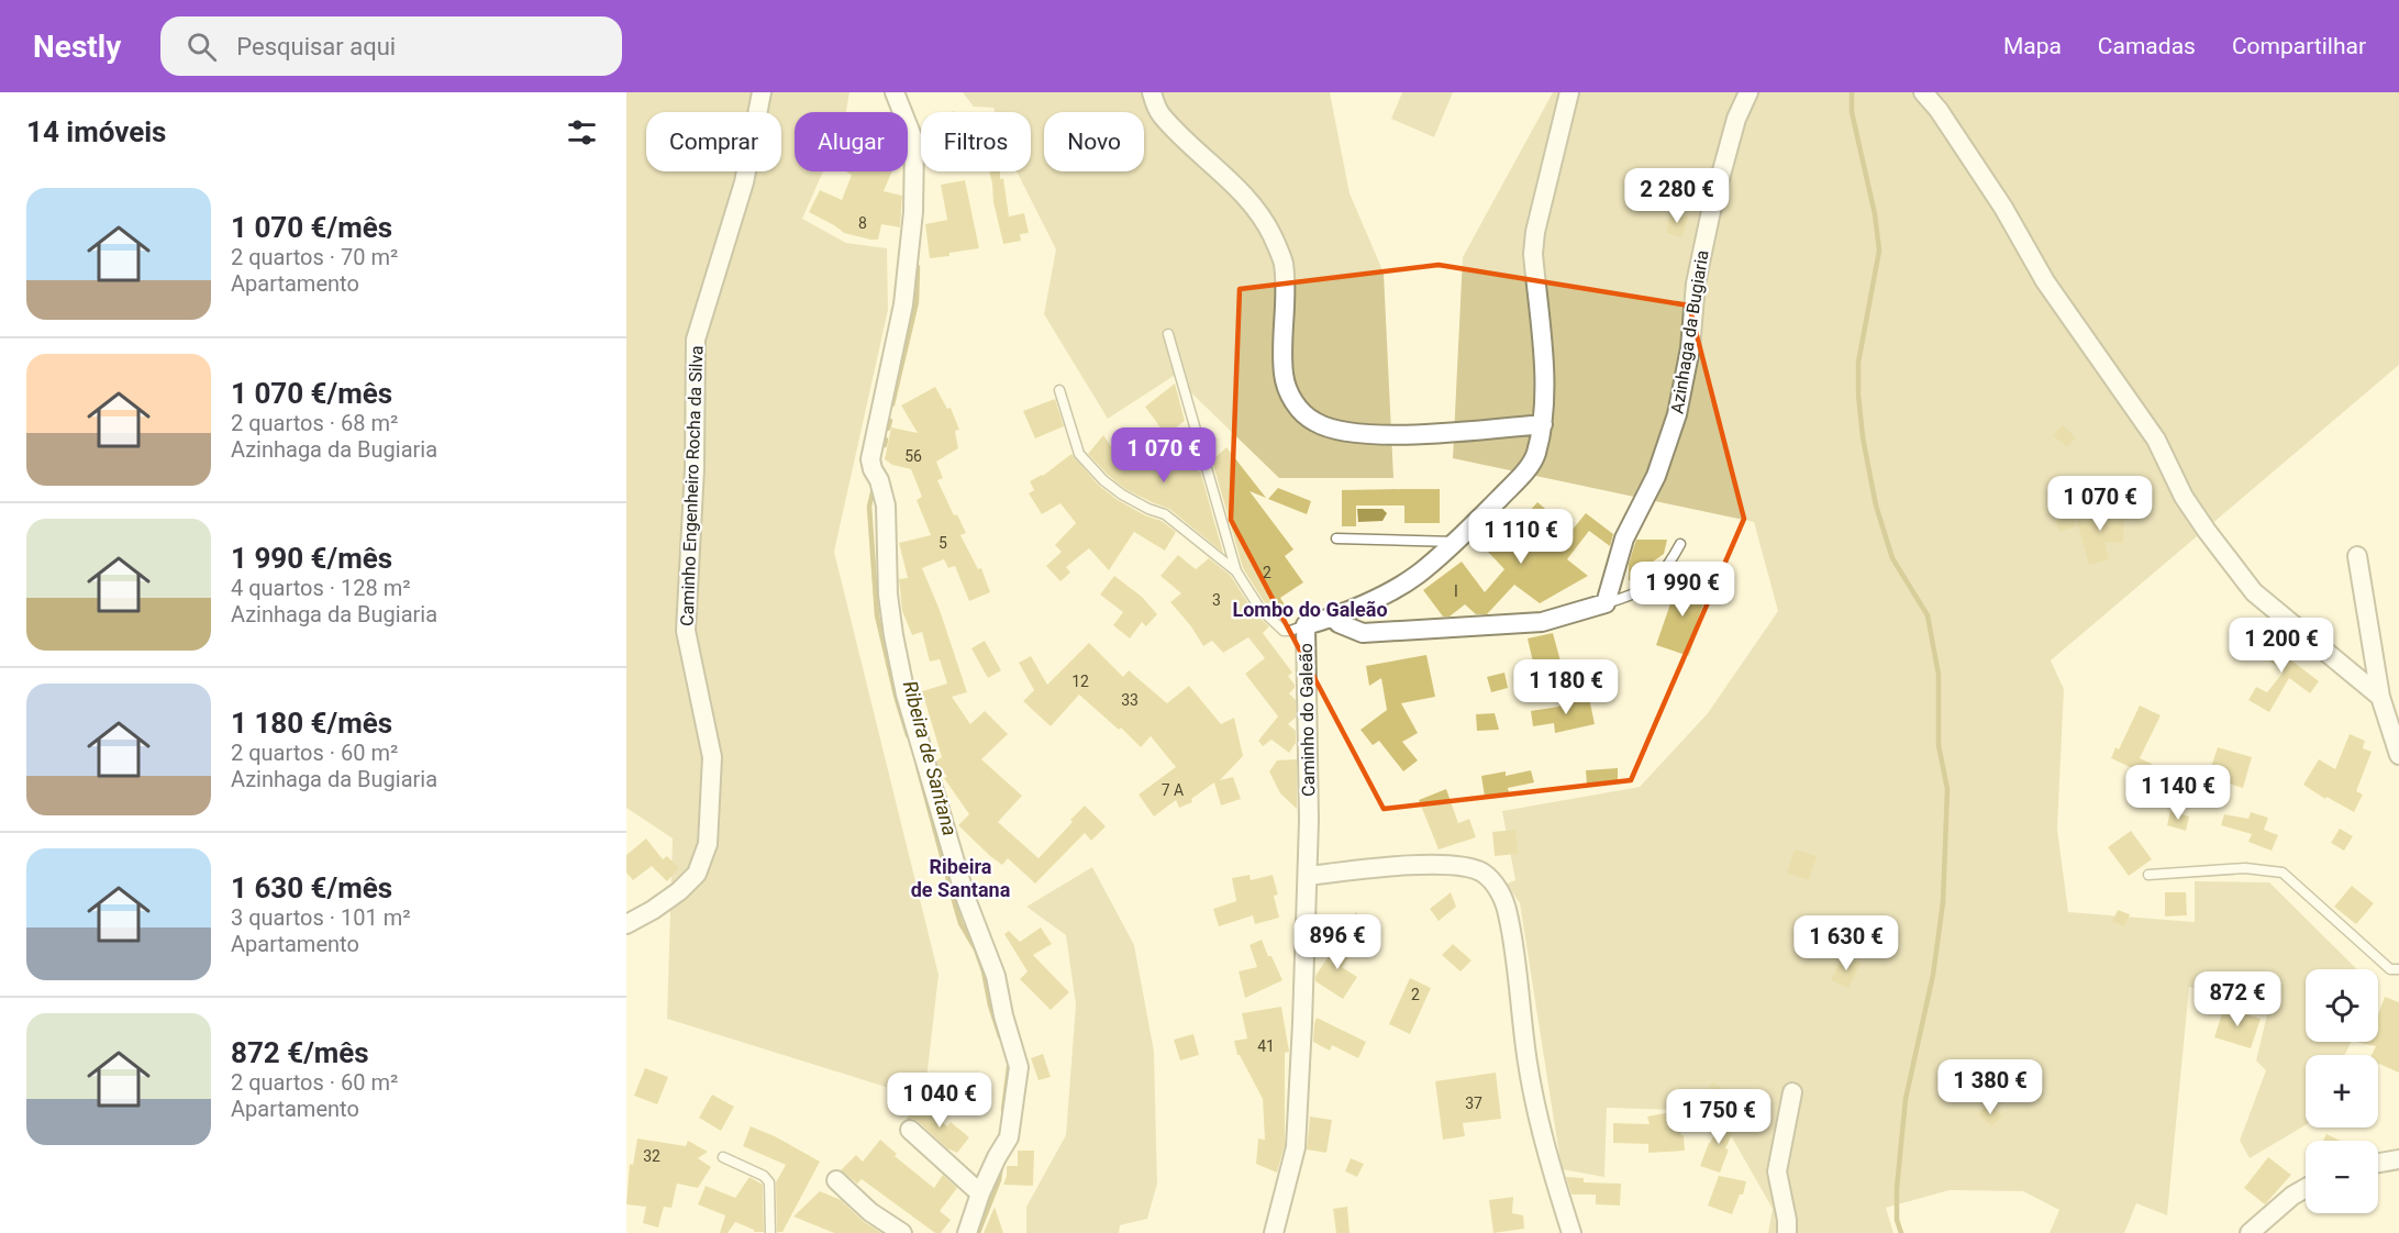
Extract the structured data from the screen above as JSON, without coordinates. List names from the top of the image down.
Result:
{
  "streets": {
    "street": ["Azinhaga da Bugiaria", "Caminho Engenheiro Rocha da Silva", "Caminho do Galeão"]
  },
  "districts": ["Lombo do Galeão", "Ribeira de Santana"],
  "water": ["Ribeira de Santana"],
  "house_numbers": [
    "8",
    "56",
    "5",
    "2",
    "I",
    "3",
    "12",
    "33",
    "7 A",
    "2",
    "41",
    "37",
    "32"
  ],
  "page": {
    "header": "Nestly",
    "search": "Pesquisar aqui",
    "nav": ["Mapa", "Camadas", "Compartilhar"],
    "heading": "14 imóveis",
    "chip": [
      "Comprar",
      "Alugar",
      "Filtros",
      "Novo"
    ],
    "price": [
      "2 280 €",
      "1 070 €",
      "1 070 €",
      "1 110 €",
      "1 990 €",
      "1 200 €",
      "1 180 €",
      "1 140 €",
      "896 €",
      "1 630 €",
      "872 €",
      "1 380 €",
      "1 040 €",
      "1 750 €"
    ],
    "list": [
      {
        "name": "1 070 €/mês",
        "note": "2 quartos · 70 m² · Apartamento"
      },
      {
        "name": "1 070 €/mês",
        "note": "2 quartos · 68 m² · Azinhaga da Bugiaria"
      },
      {
        "name": "1 990 €/mês",
        "note": "4 quartos · 128 m² · Azinhaga da Bugiaria"
      },
      {
        "name": "1 180 €/mês",
        "note": "2 quartos · 60 m² · Azinhaga da Bugiaria"
      },
      {
        "name": "1 630 €/mês",
        "note": "3 quartos · 101 m² · Apartamento"
      },
      {
        "name": "872 €/mês",
        "note": "2 quartos · 60 m² · Apartamento"
      }
    ],
    "map_buttons": ["+", "−"]
  }
}
